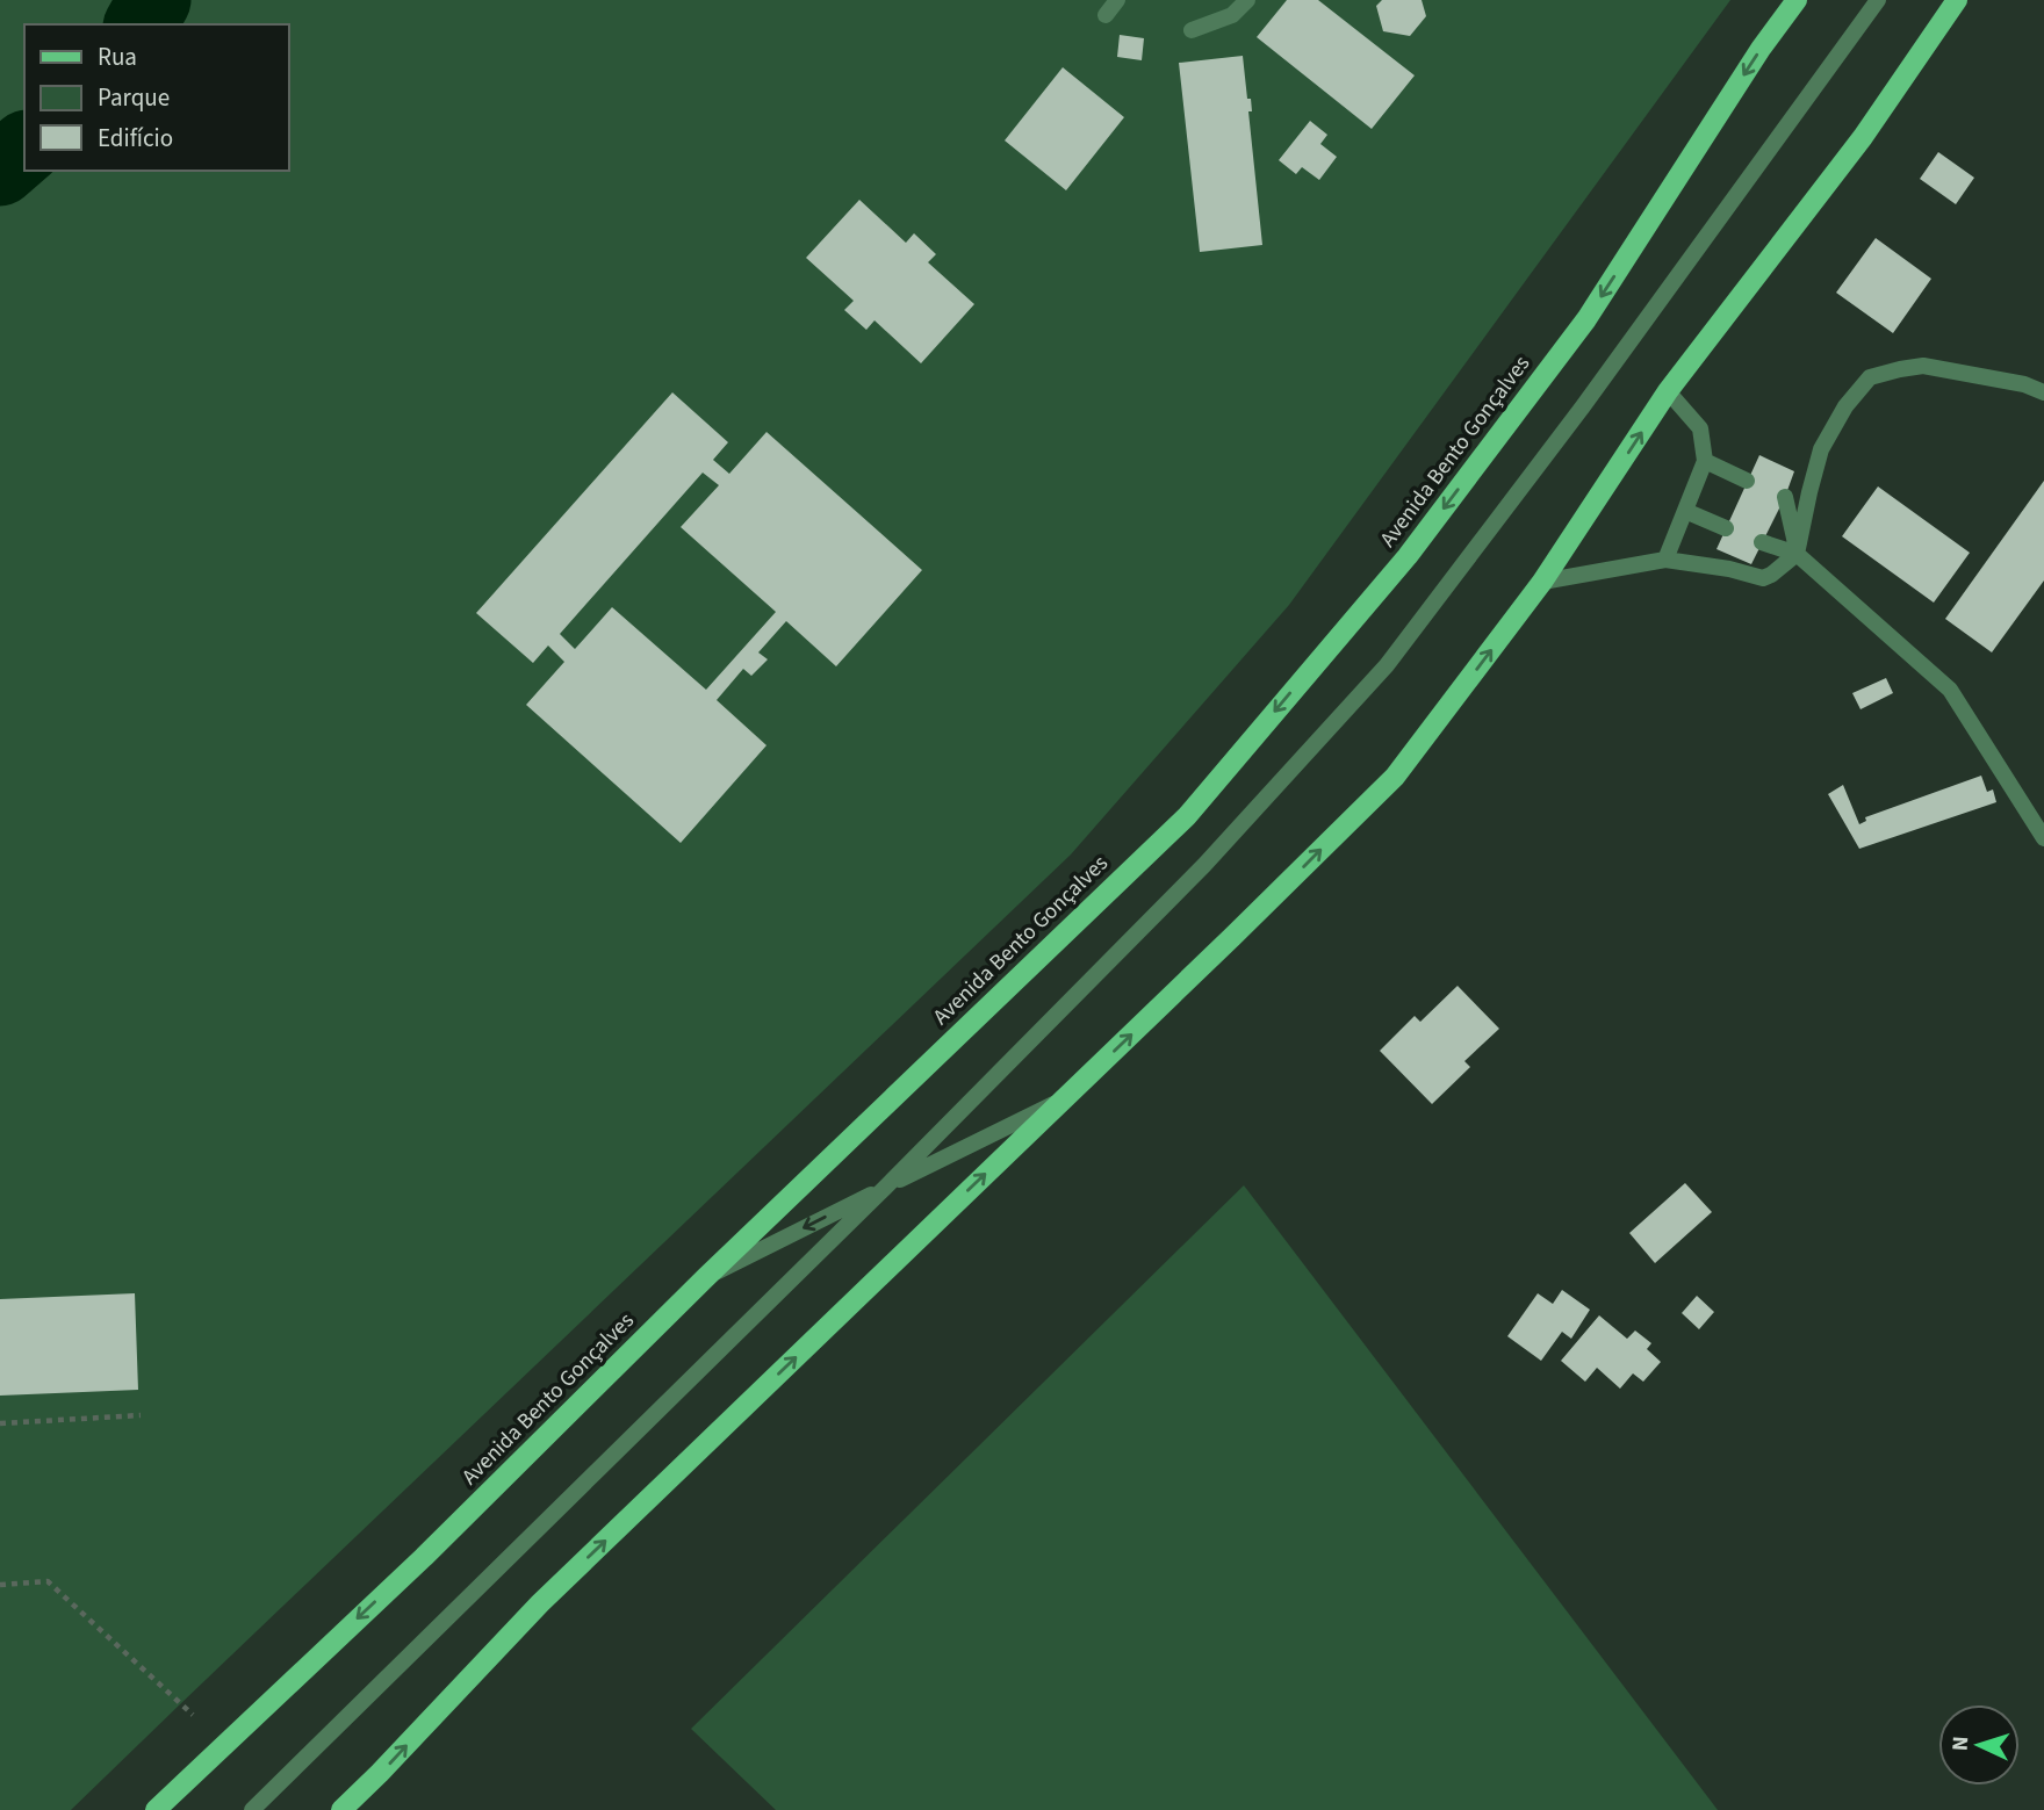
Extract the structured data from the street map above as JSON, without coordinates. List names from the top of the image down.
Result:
{
  "streets": {
    "main road": ["Avenida Bento Gonçalves"]
  },
  "legend": ["Rua", "Parque", "Edifício"],
  "north": "left"
}
